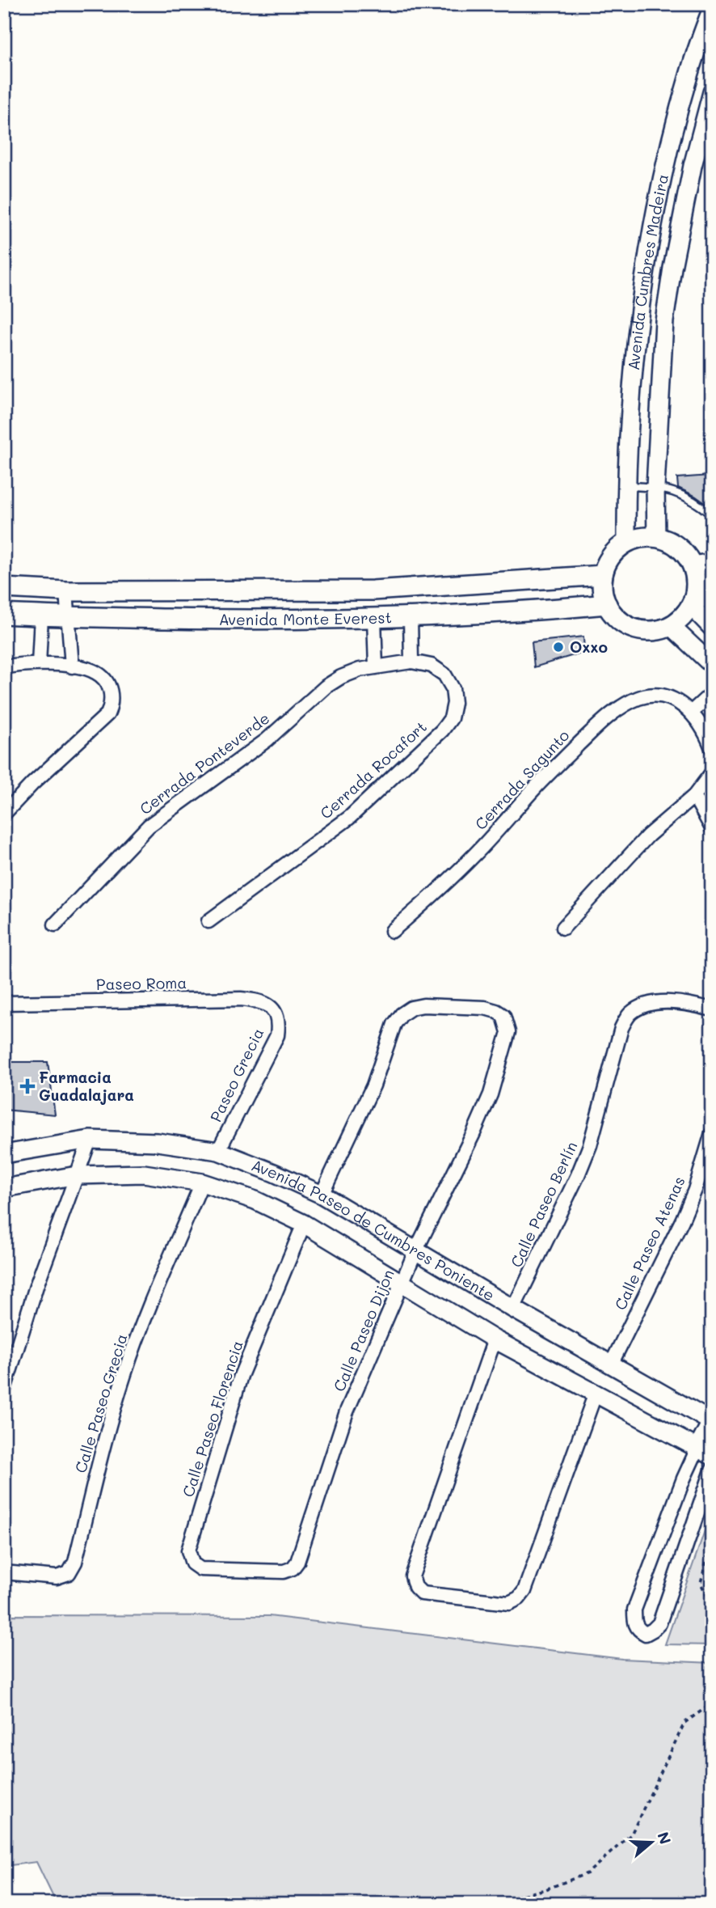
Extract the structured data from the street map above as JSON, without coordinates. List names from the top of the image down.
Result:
{
  "streets": {
    "main road": ["Avenida Monte Everest"],
    "street": [
      "Avenida Cumbres Madeira",
      "Cerrada Ponteverde",
      "Cerrada Rocafort",
      "Cerrada Sagunto",
      "Paseo Roma",
      "Paseo Grecia",
      "Calle Paseo Berlín",
      "Avenida Paseo de Cumbres Poniente",
      "Calle Paseo Atenas",
      "Calle Paseo Dijon",
      "Calle Paseo Grecia",
      "Calle Paseo Florencia"
    ]
  },
  "crossings": [
    ["Avenida Cumbres Madeira", "Avenida Monte Everest"],
    ["Cerrada Ponteverde", "Cerrada Rocafort"],
    ["Paseo Roma", "Paseo Grecia"],
    ["Paseo Grecia", "Avenida Paseo de Cumbres Poniente"],
    ["Calle Paseo Berlín", "Avenida Paseo de Cumbres Poniente"],
    ["Avenida Paseo de Cumbres Poniente", "Calle Paseo Atenas"],
    ["Avenida Paseo de Cumbres Poniente", "Calle Paseo Dijon"],
    ["Avenida Paseo de Cumbres Poniente", "Calle Paseo Grecia"],
    ["Avenida Paseo de Cumbres Poniente", "Calle Paseo Florencia"],
    ["Calle Paseo Dijon", "Calle Paseo Florencia"]
  ],
  "places": {
    "other": ["Oxxo"],
    "health": ["Farmacia Guadalajara"]
  },
  "north": "right"
}
